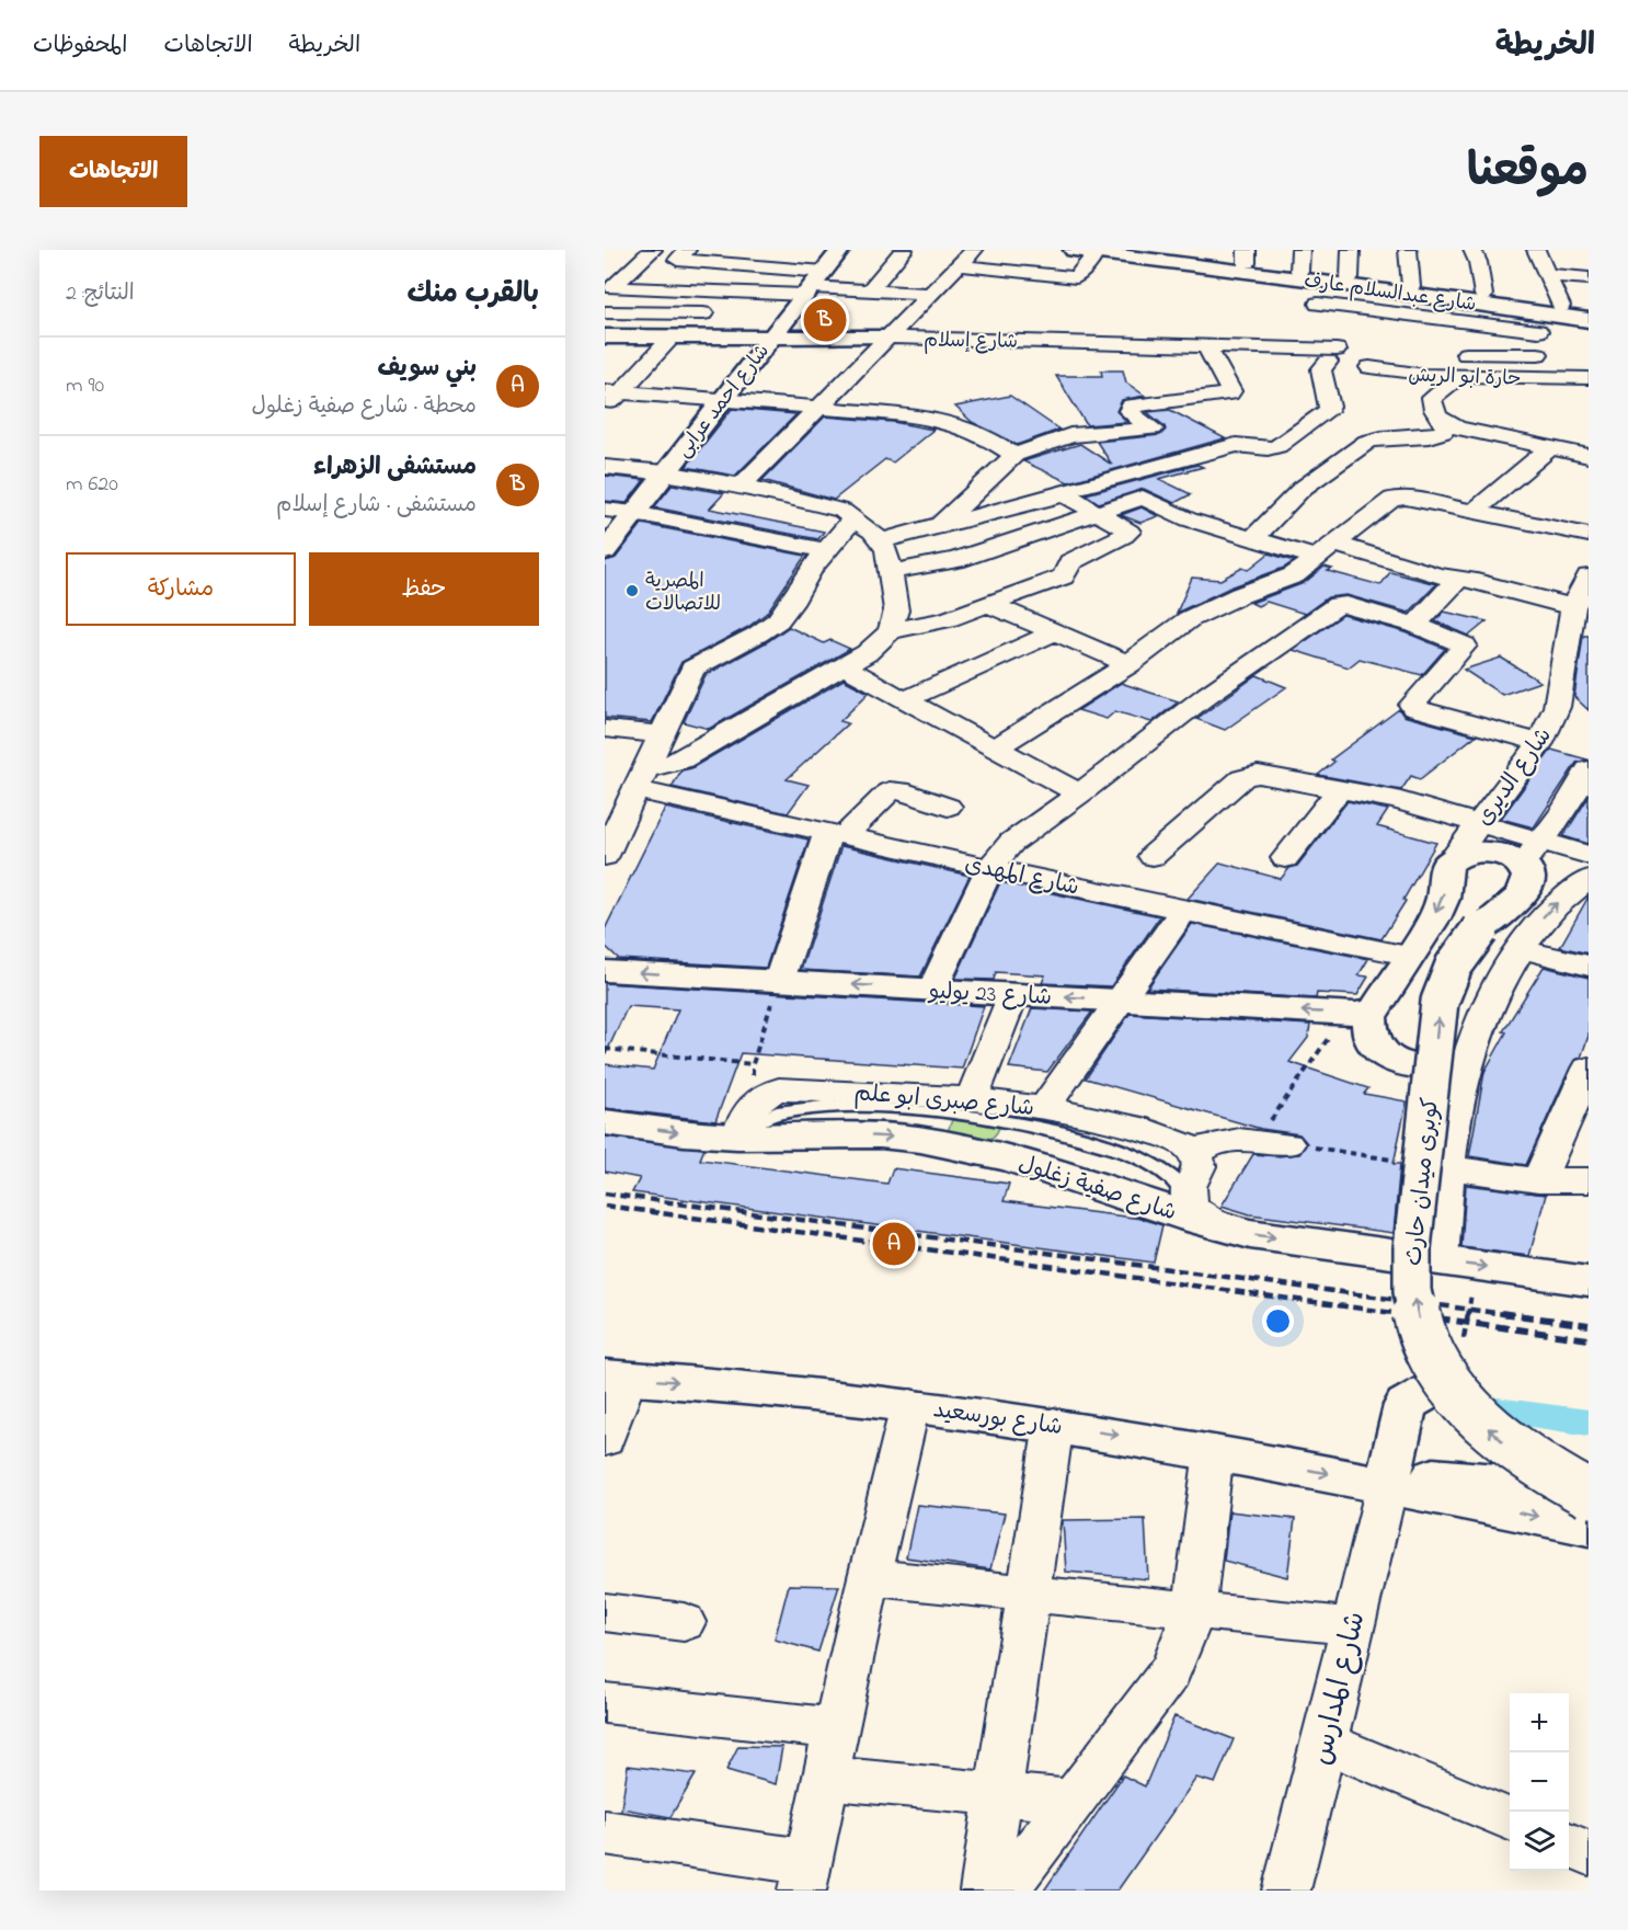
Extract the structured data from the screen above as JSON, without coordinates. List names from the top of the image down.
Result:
{
  "streets": {
    "main road": [
      "شارع عبدالسلام عارف",
      "شارع إسلام",
      "شارع احمد عرابى",
      "شارع الديرى",
      "شارع 23 يوليو",
      "كوبرى ميدان حارث",
      "شارع صفية زغلول",
      "شارع بورسعيد"
    ],
    "street": [
      "حارة ابو الريش",
      "شارع المهدى",
      "شارع صبرى ابو علم",
      "شارع المدارس"
    ]
  },
  "crossings": [
    ["شارع إسلام", "حارة ابو الريش"],
    ["شارع إسلام", "شارع احمد عرابى"],
    ["شارع الديرى", "شارع المهدى"],
    ["شارع الديرى", "شارع 23 يوليو"],
    ["شارع الديرى", "كوبرى ميدان حارث"],
    ["كوبرى ميدان حارث", "شارع بورسعيد"],
    ["شارع بورسعيد", "شارع المدارس"]
  ],
  "one_way": ["شارع 23 يوليو", "شارع صفية زغلول", "شارع بورسعيد"],
  "places": ["المصرية للاتصالات"],
  "page": {
    "header": "الخريطة",
    "nav": ["الخريطة", "الاتجاهات", "المحفوظات"],
    "title": "موقعنا",
    "buttons": [
      "الاتجاهات",
      ["حفظ", "مشاركة"]
    ],
    "heading": ["بالقرب منك", "النتائج: 2"],
    "pins": ["B", "A"],
    "list": [
      {
        "mark": "A",
        "name": "بني سويف",
        "note": "محطة · شارع صفية زغلول",
        "value": "90 m"
      },
      {
        "mark": "B",
        "name": "مستشفى الزهراء",
        "note": "مستشفى · شارع إسلام",
        "value": "620 m"
      }
    ],
    "map_buttons": ["+", "−"]
  }
}
